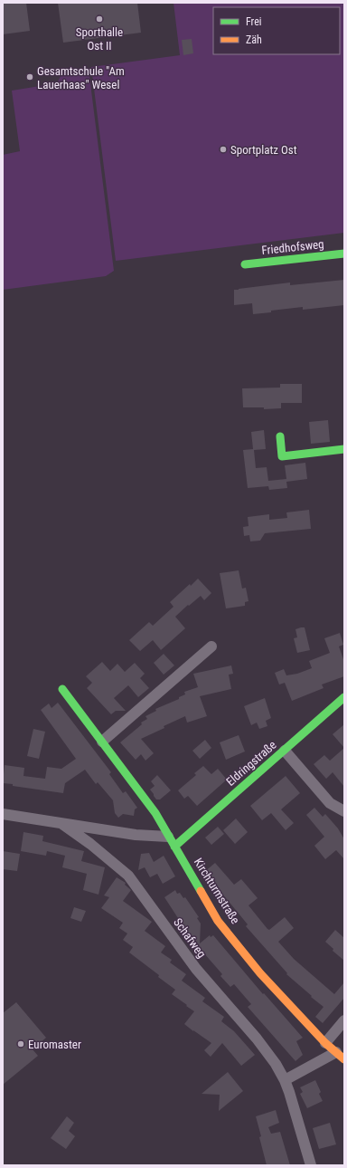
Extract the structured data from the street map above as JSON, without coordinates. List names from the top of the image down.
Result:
{
  "streets": {
    "street": [
      "Friedhofsweg",
      "Eldringstraße",
      "Kirchturmstraße",
      "Schafweg"
    ]
  },
  "crossings": [
    ["Eldringstraße", "Kirchturmstraße"],
    ["Kirchturmstraße", "Schafweg"]
  ],
  "places": [
    "Sporthalle Ost II",
    "Gesamtschule \"Am Lauerhaas\" Wesel",
    "Sportplatz Ost",
    "Euromaster"
  ],
  "legend": ["Frei", "Zäh"]
}
